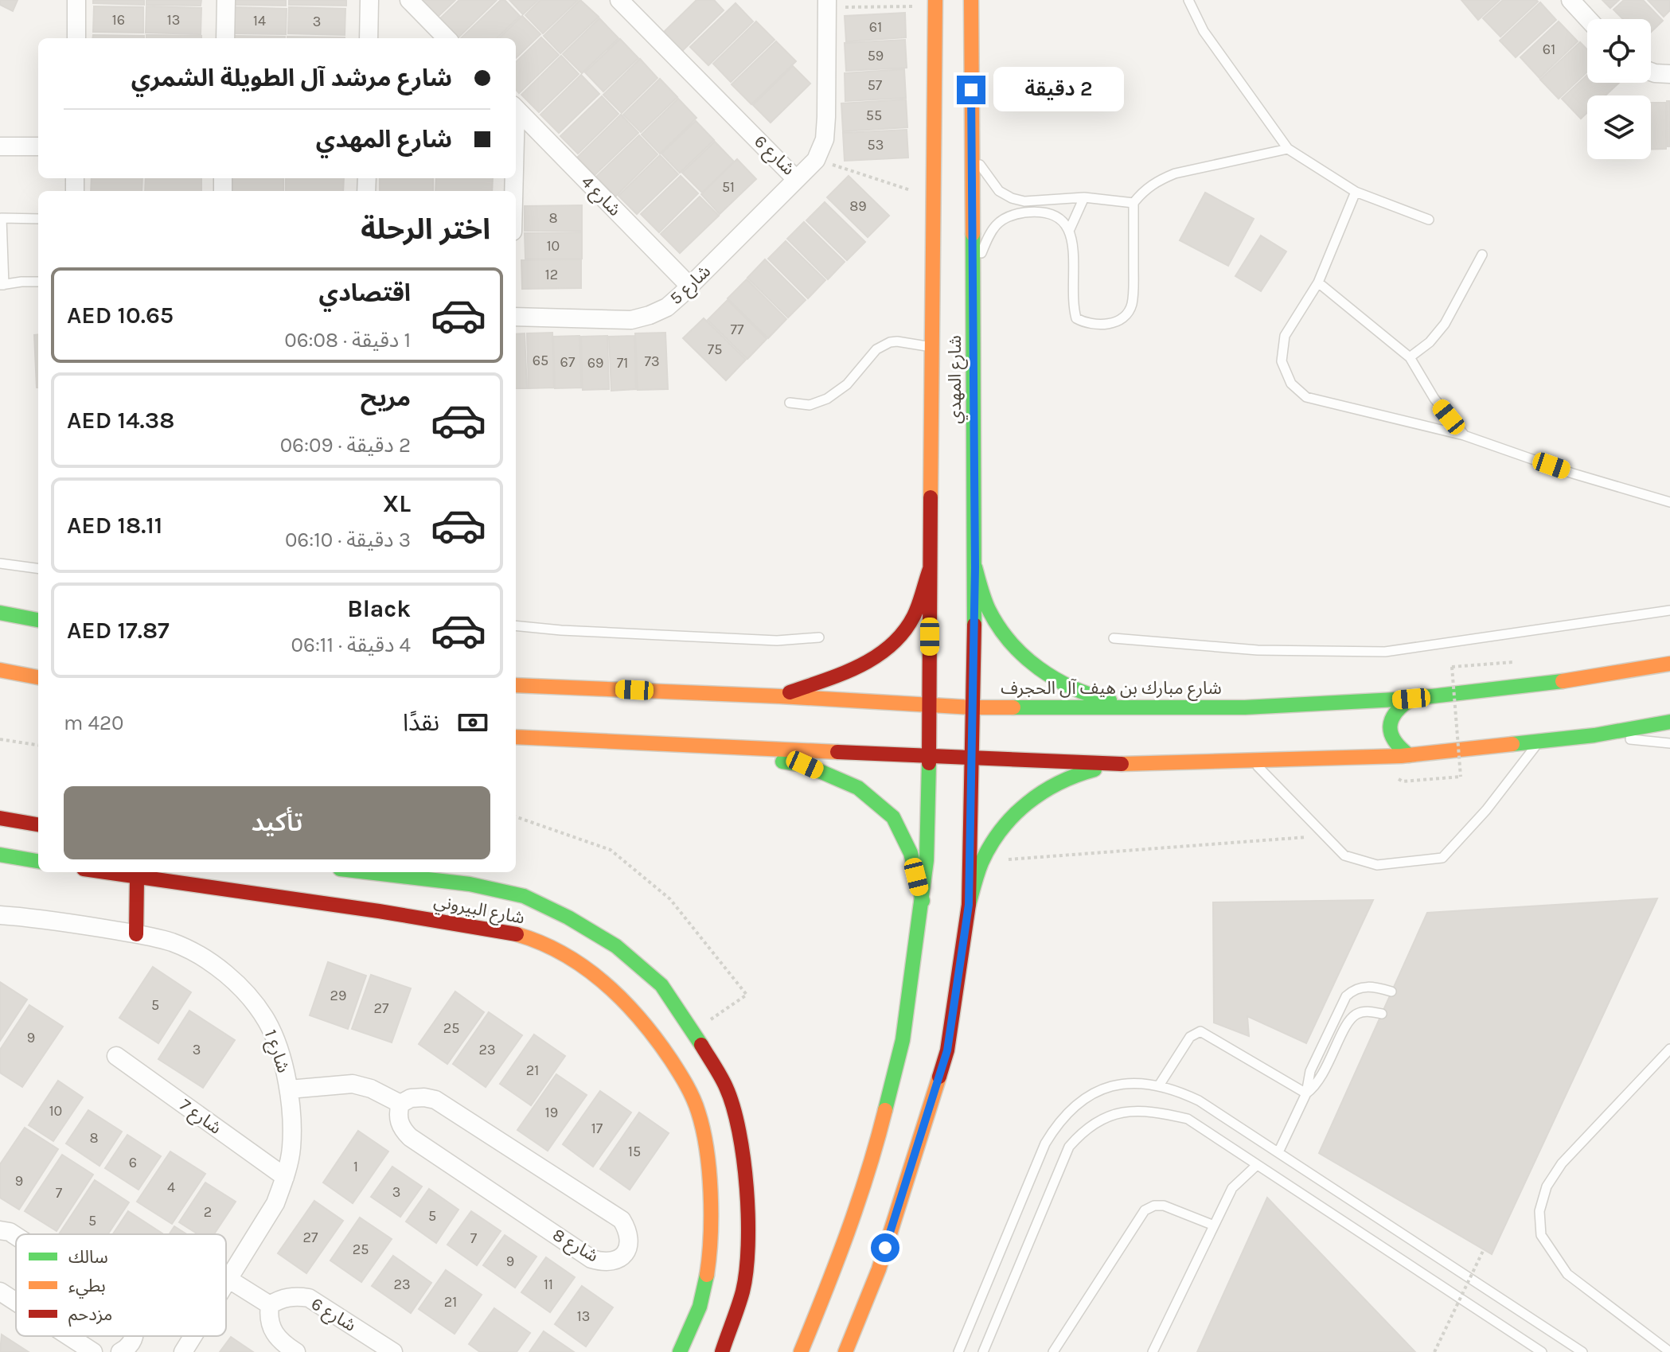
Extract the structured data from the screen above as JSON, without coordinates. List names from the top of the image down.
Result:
{
  "streets": {
    "main road": ["شارع المهدي", "شارع مبارك بن هيف آل الحجرف", "شارع البيروني"],
    "street": [
      "شارع 6",
      "شارع 4",
      "شارع 5",
      "شارع 1",
      "شارع 7",
      "شارع 8"
    ]
  },
  "crossings": [
    ["شارع 6", "شارع 5"],
    ["شارع 4", "شارع 5"],
    ["شارع المهدي", "شارع مبارك بن هيف آل الحجرف"],
    ["شارع 1", "شارع 7"]
  ],
  "house_numbers": [
    "16",
    "13",
    "14",
    "3",
    "61",
    "61",
    "59",
    "57",
    "55",
    "53",
    "51",
    "89",
    "8",
    "10",
    "12",
    "77",
    "75",
    "65",
    "73",
    "67",
    "69",
    "71",
    "29",
    "5",
    "27",
    "25",
    "9",
    "3",
    "23",
    "21",
    "10",
    "19",
    "17",
    "8",
    "15",
    "6",
    "1",
    "9",
    "4",
    "3",
    "7",
    "2",
    "5",
    "5",
    "27",
    "7",
    "25",
    "9",
    "23",
    "11",
    "21",
    "13"
  ],
  "legend": ["سالك", "بطيء", "مزدحم"],
  "page": {
    "banner": ["شارع مرشد آل الطويلة الشمري", "شارع المهدي"],
    "bubble": "2 دقيقة",
    "heading": "اختر الرحلة",
    "list": [
      {
        "name": "اقتصادي",
        "note": "1 دقيقة · 06:08",
        "value": "AED 10.65"
      },
      {
        "name": "مريح",
        "note": "2 دقيقة · 06:09",
        "value": "AED 14.38"
      },
      {
        "name": "XL",
        "note": "3 دقيقة · 06:10",
        "value": "AED 18.11"
      },
      {
        "name": "Black",
        "note": "4 دقيقة · 06:11",
        "value": "AED 17.87"
      }
    ],
    "pay": ["نقدًا", "420 m"],
    "buttons": "تأكيد"
  }
}
